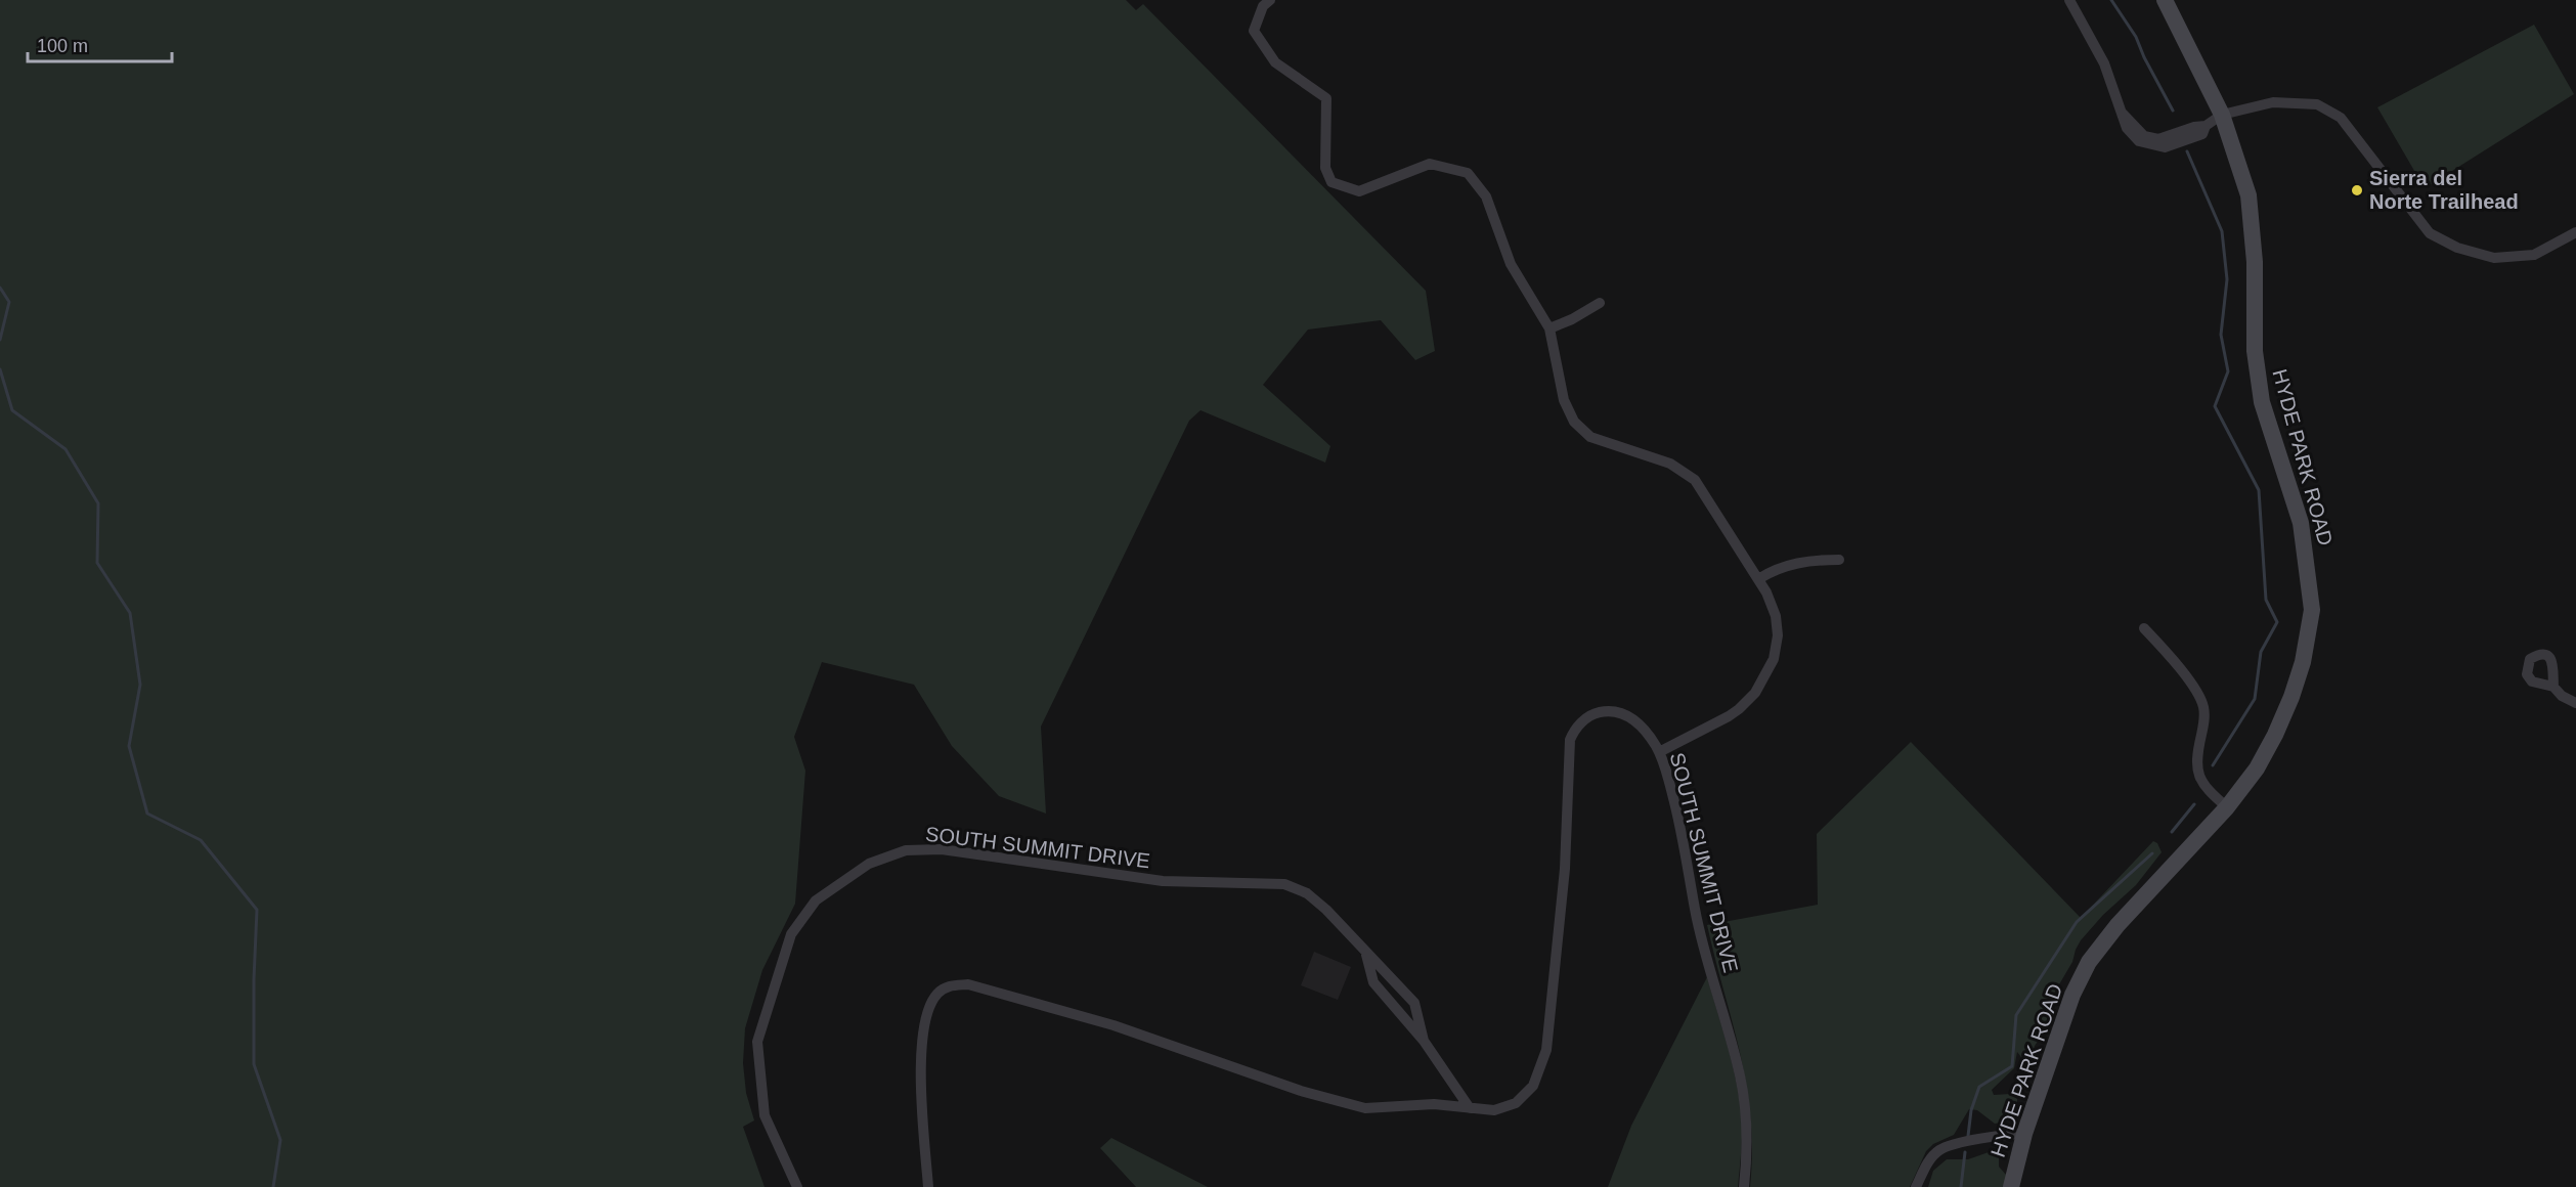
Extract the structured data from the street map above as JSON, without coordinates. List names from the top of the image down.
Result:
{
  "streets": {
    "main road": ["HYDE PARK ROAD"],
    "street": ["SOUTH SUMMIT DRIVE"]
  },
  "places": ["Sierra del Norte Trailhead"],
  "scale_bar": "100 m"
}
